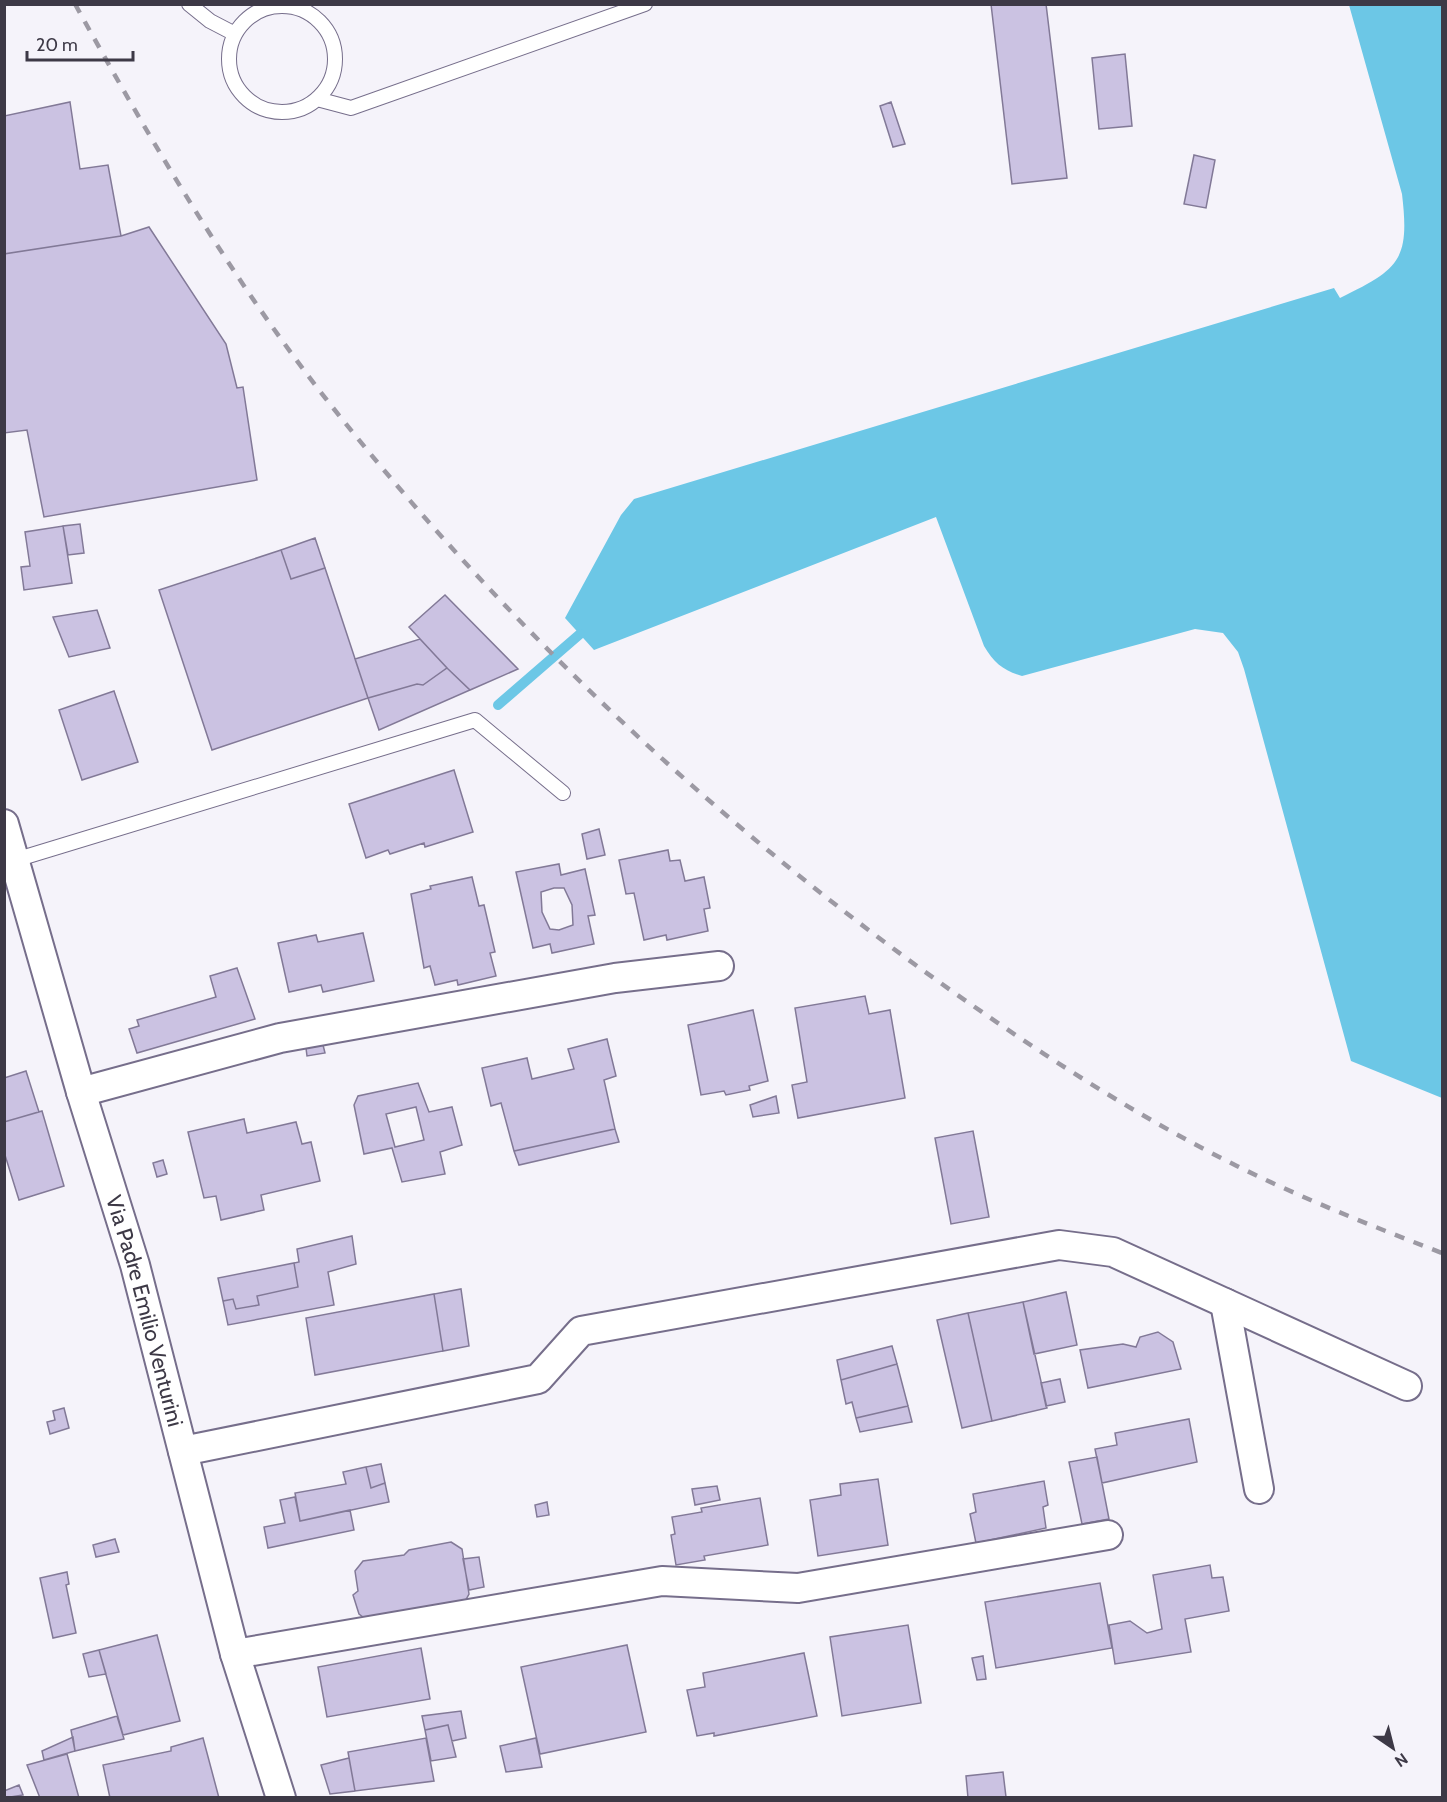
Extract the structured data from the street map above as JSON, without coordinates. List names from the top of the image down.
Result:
{
  "streets": {
    "street": ["Via Padre Emilio Venturini"]
  },
  "scale_bar": "20 m",
  "north": "bottom right"
}
